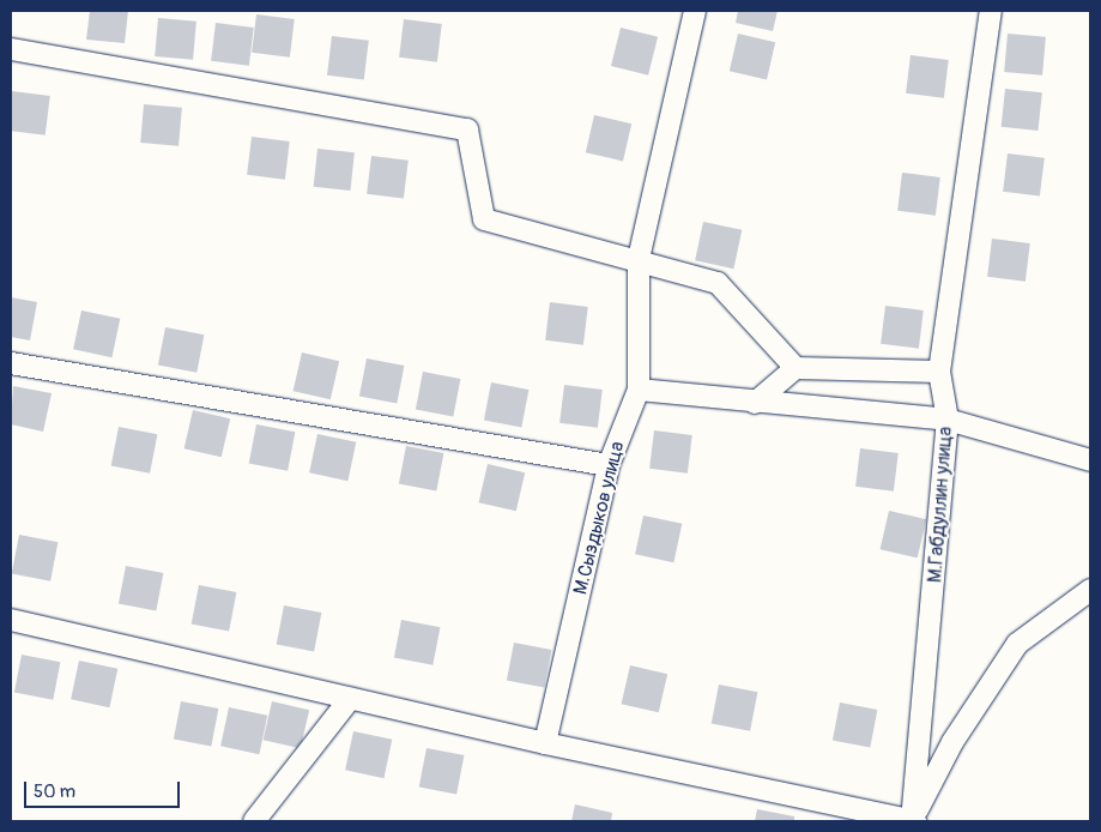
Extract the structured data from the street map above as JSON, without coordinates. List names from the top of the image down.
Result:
{
  "streets": {
    "street": ["М.Габдуллин улица", "М.Сыздыков улица"]
  },
  "scale_bar": "50 m"
}
